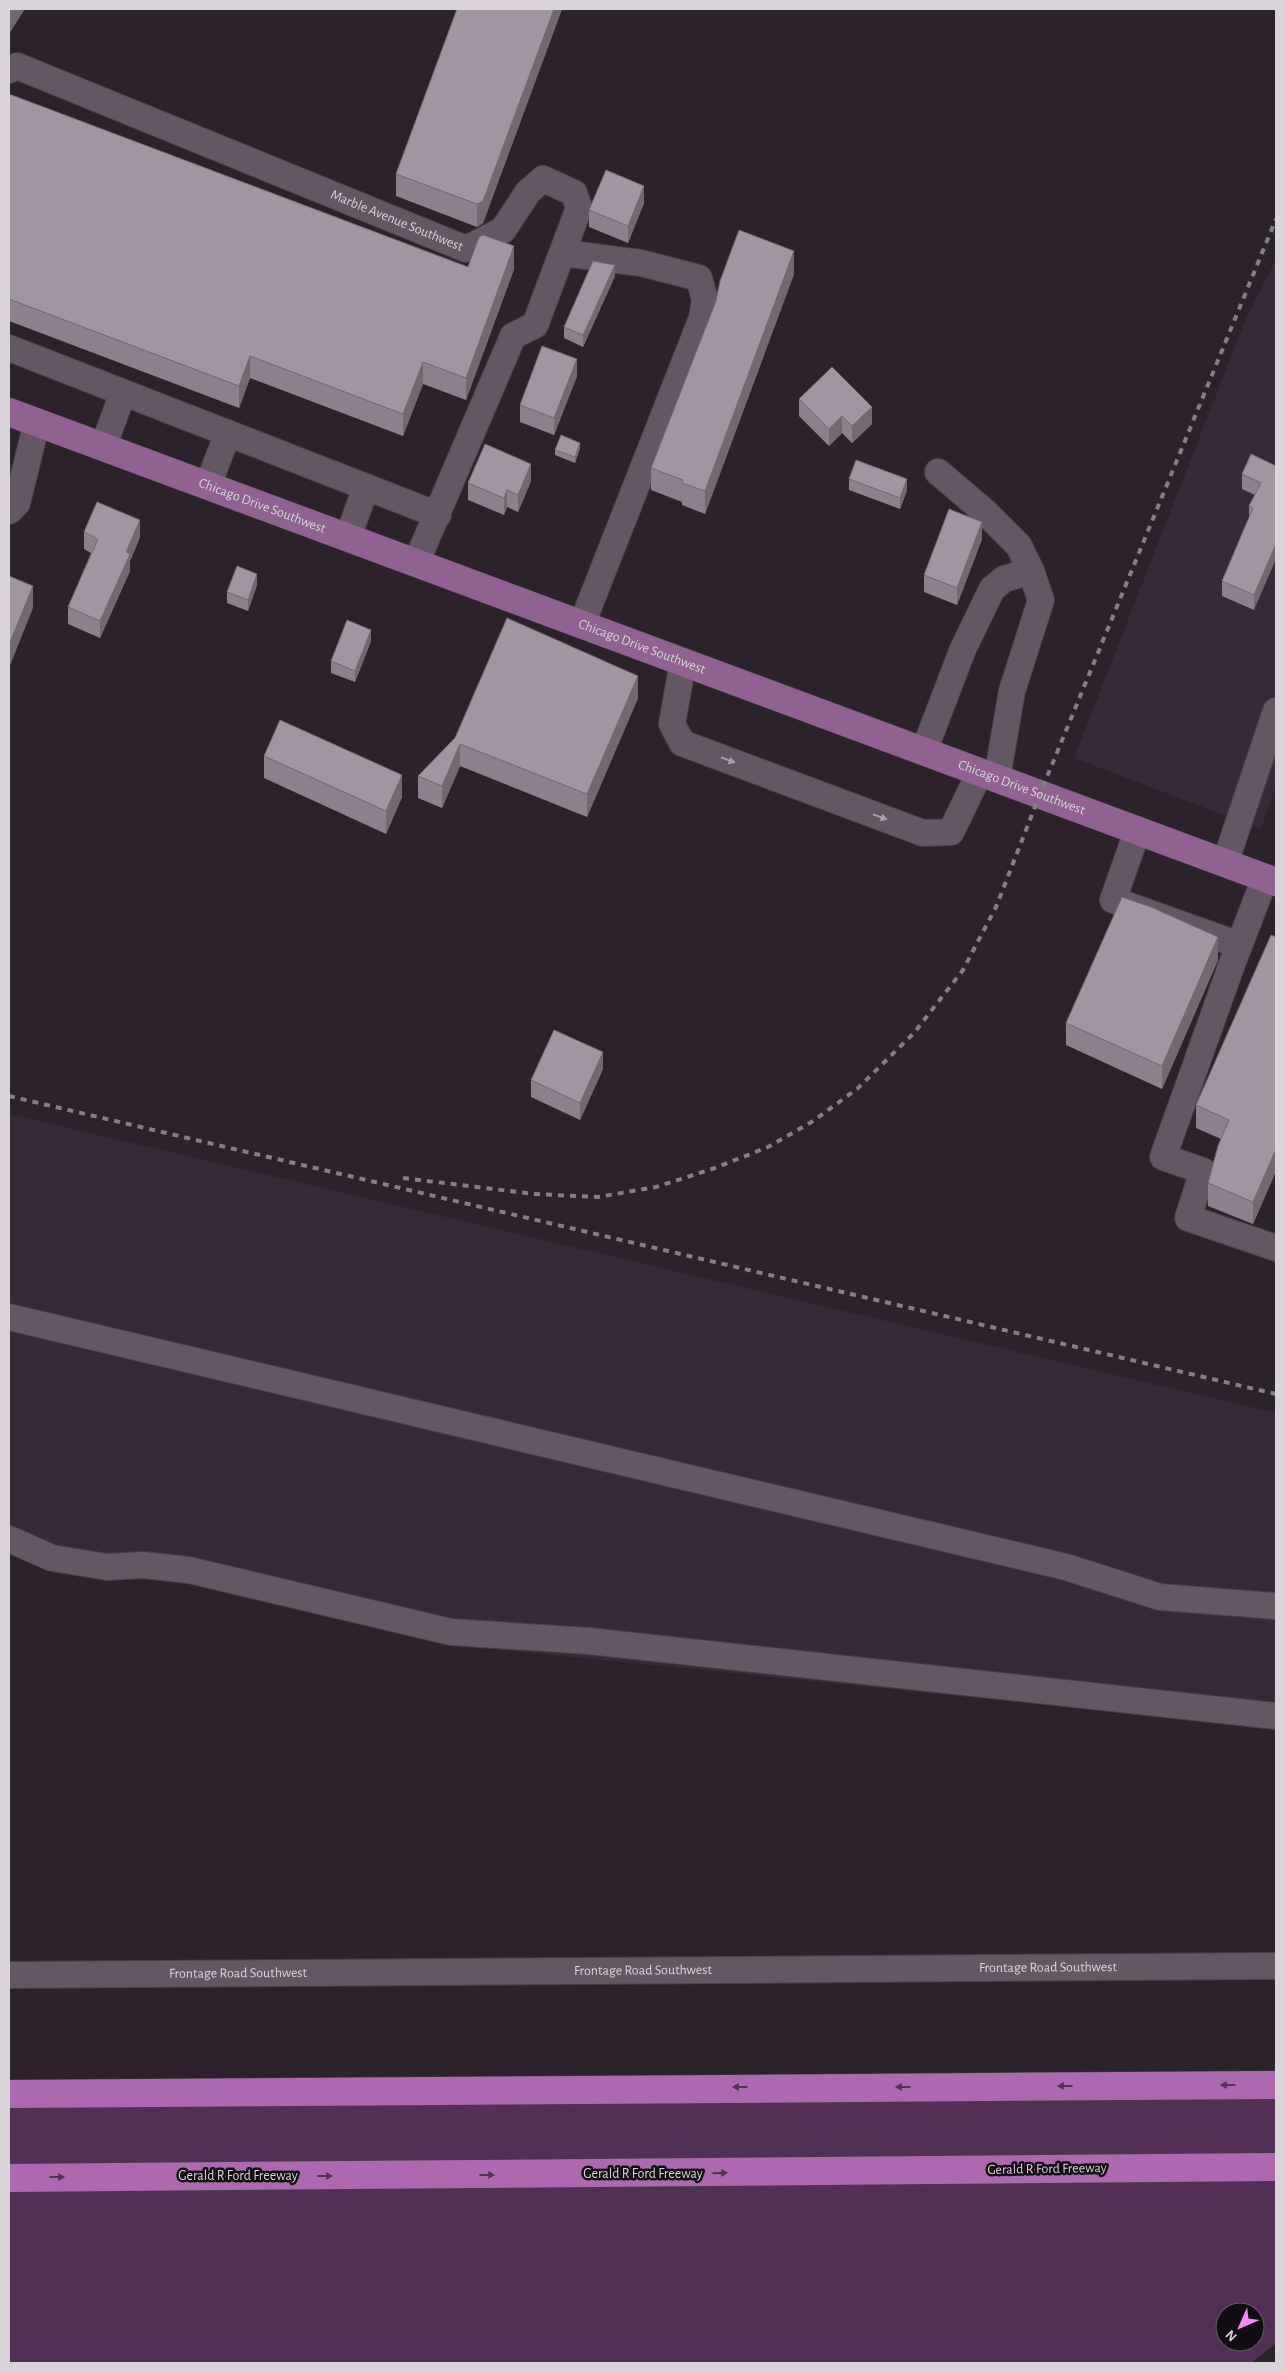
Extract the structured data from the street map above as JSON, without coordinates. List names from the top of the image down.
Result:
{
  "streets": {
    "highway": ["Gerald R Ford Freeway"],
    "main road": ["Chicago Drive Southwest"],
    "street": ["Marble Avenue Southwest", "Frontage Road Southwest"]
  },
  "crossings": [
    ["Marble Avenue Southwest", "Chicago Drive Southwest"]
  ],
  "north": "bottom left"
}
